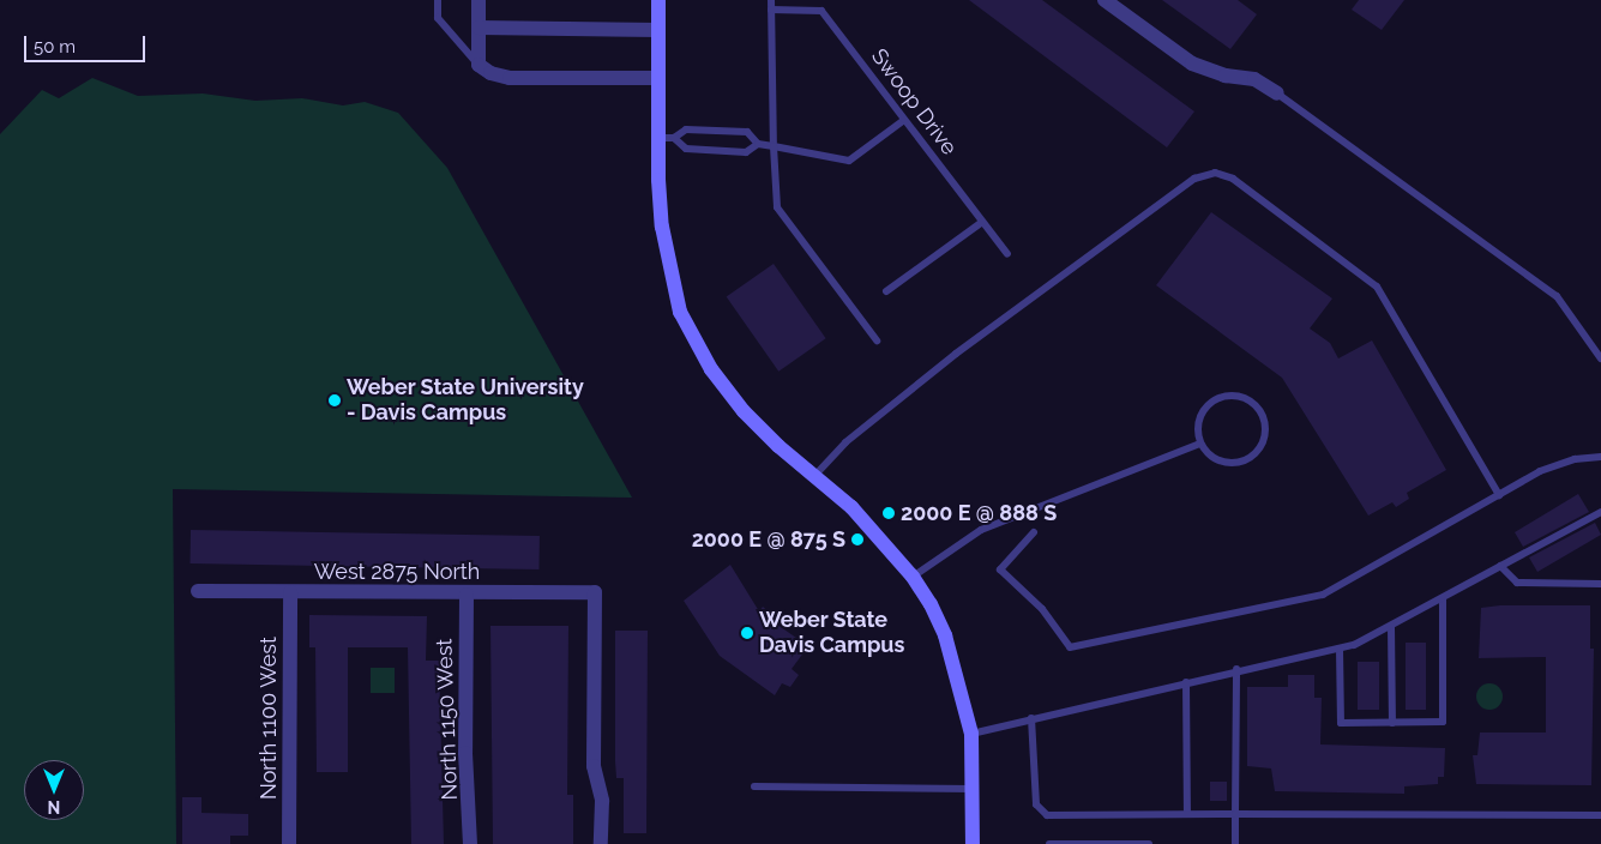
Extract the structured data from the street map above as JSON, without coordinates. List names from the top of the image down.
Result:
{
  "streets": {
    "street": ["West 2875 North", "North 1100 West", "North 1150 West"],
    "lane": ["Swoop Drive"]
  },
  "crossings": [
    ["West 2875 North", "North 1100 West"],
    ["West 2875 North", "North 1150 West"]
  ],
  "places": [
    "Weber State University - Davis Campus",
    "2000 E @ 888 S",
    "2000 E @ 875 S",
    "Weber State Davis Campus"
  ],
  "scale_bar": "50 m",
  "north": "bottom"
}
